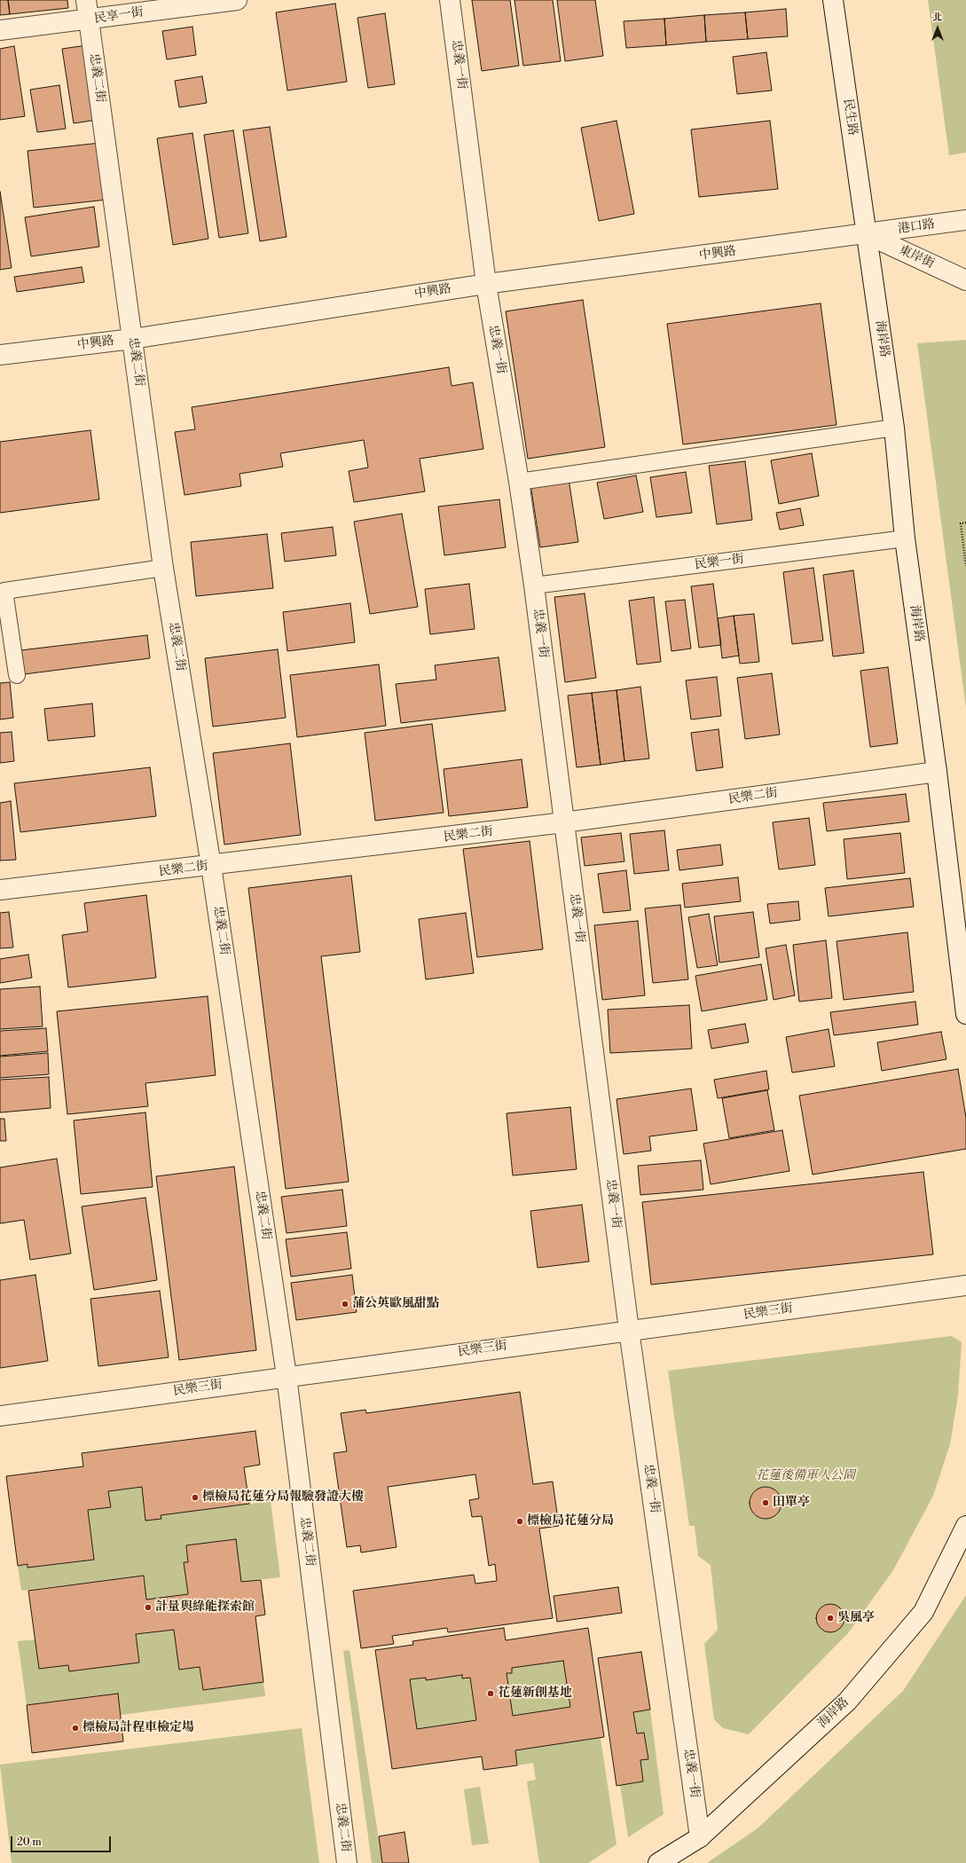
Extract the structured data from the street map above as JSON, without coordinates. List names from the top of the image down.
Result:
{
  "streets": {
    "street": [
      "民享一街",
      "忠義一街",
      "忠義二街",
      "民生路",
      "港口路",
      "中興路",
      "東岸街",
      "海岸路",
      "民樂二街",
      "民樂三街"
    ],
    "lane": ["民樂一街"]
  },
  "crossings": [
    ["民享一街", "忠義二街"],
    ["忠義一街", "中興路"],
    ["忠義一街", "海岸路"],
    ["忠義一街", "民樂一街"],
    ["忠義一街", "民樂二街"],
    ["忠義一街", "民樂三街"],
    ["忠義二街", "中興路"],
    ["忠義二街", "民樂二街"],
    ["忠義二街", "民樂三街"],
    ["民生路", "港口路"],
    ["民生路", "中興路"],
    ["民生路", "東岸街"],
    ["民生路", "海岸路"],
    ["港口路", "中興路"],
    ["港口路", "東岸街"],
    ["港口路", "海岸路"],
    ["中興路", "東岸街"],
    ["中興路", "海岸路"],
    ["東岸街", "海岸路"],
    ["海岸路", "民樂一街"],
    ["海岸路", "民樂二街"]
  ],
  "parks": ["花蓮後備軍人公園"],
  "places": [
    "蒲公英歐風甜點",
    "標檢局花蓮分局報驗發證大樓",
    "田單亭",
    "標檢局花蓮分局",
    "計量與綠能探索館",
    "吳風亭",
    "花蓮新創基地",
    "標檢局計程車檢定場"
  ],
  "scale_bar": "20 m",
  "north": "top"
}
